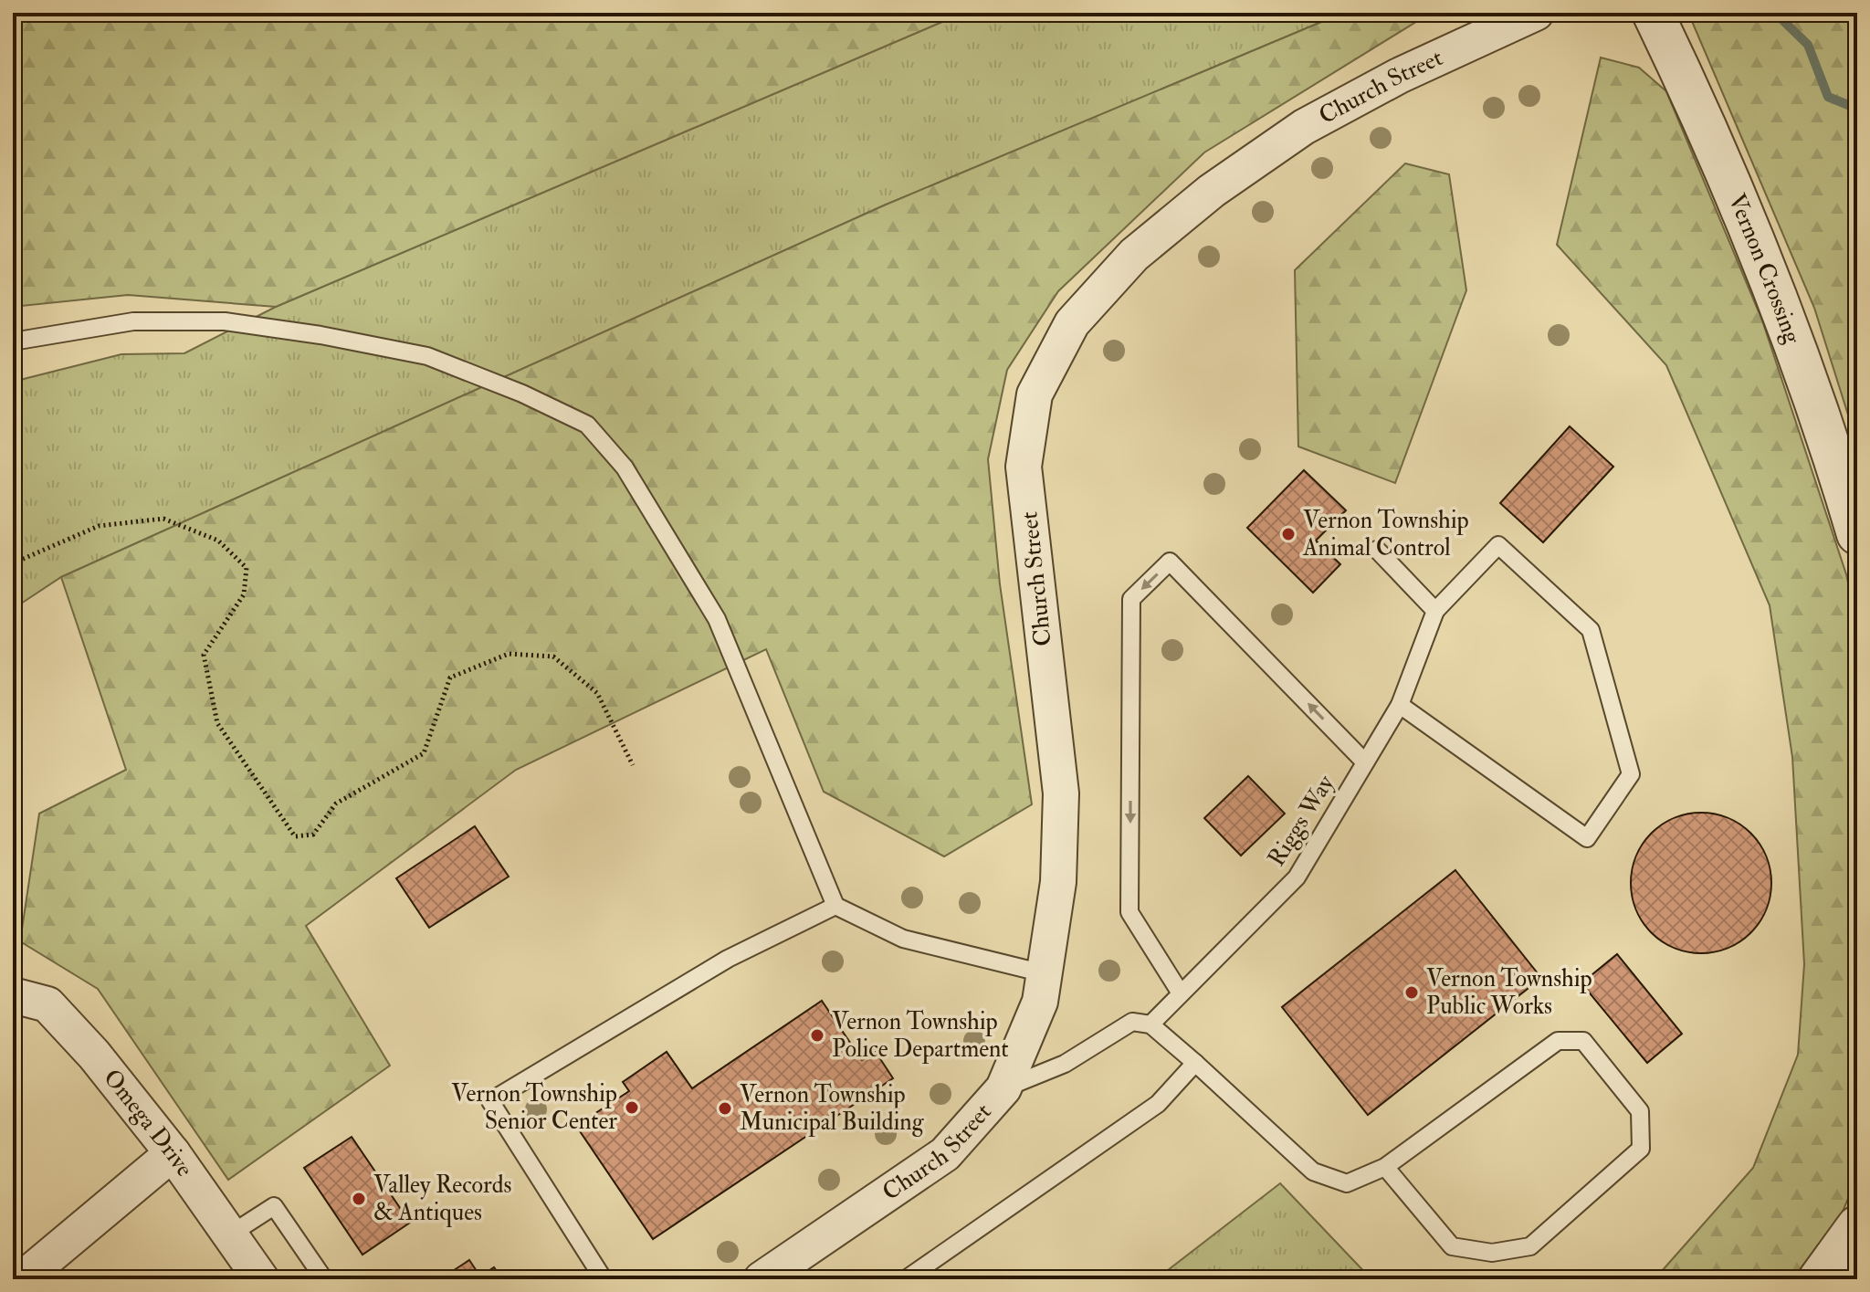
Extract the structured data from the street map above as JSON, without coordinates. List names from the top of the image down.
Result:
{
  "streets": {
    "street": ["Church Street", "Vernon Crossing", "Omega Drive"],
    "lane": ["Riggs Way"]
  },
  "places": [
    "Vernon Township Animal Control",
    "Vernon Township Public Works",
    "Vernon Township Police Department",
    "Vernon Township Senior Center",
    "Vernon Township Municipal Building",
    "Valley Records & Antiques"
  ]
}
